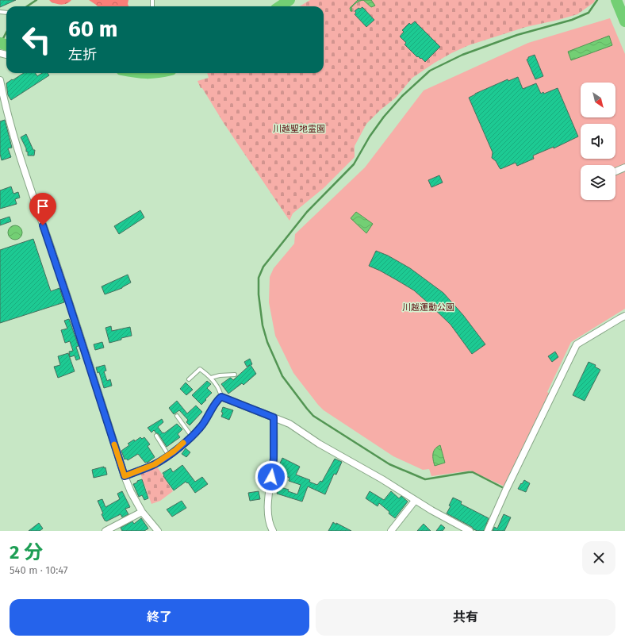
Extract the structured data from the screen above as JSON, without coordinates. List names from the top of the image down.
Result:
{
  "parks": ["川越聖地霊園", "川越運動公園"],
  "north": "bottom right",
  "page": {
    "turn": ["60 m", "左折"],
    "heading": ["2 分", "540 m · 10:47"],
    "buttons": ["終了", "共有"]
  }
}
